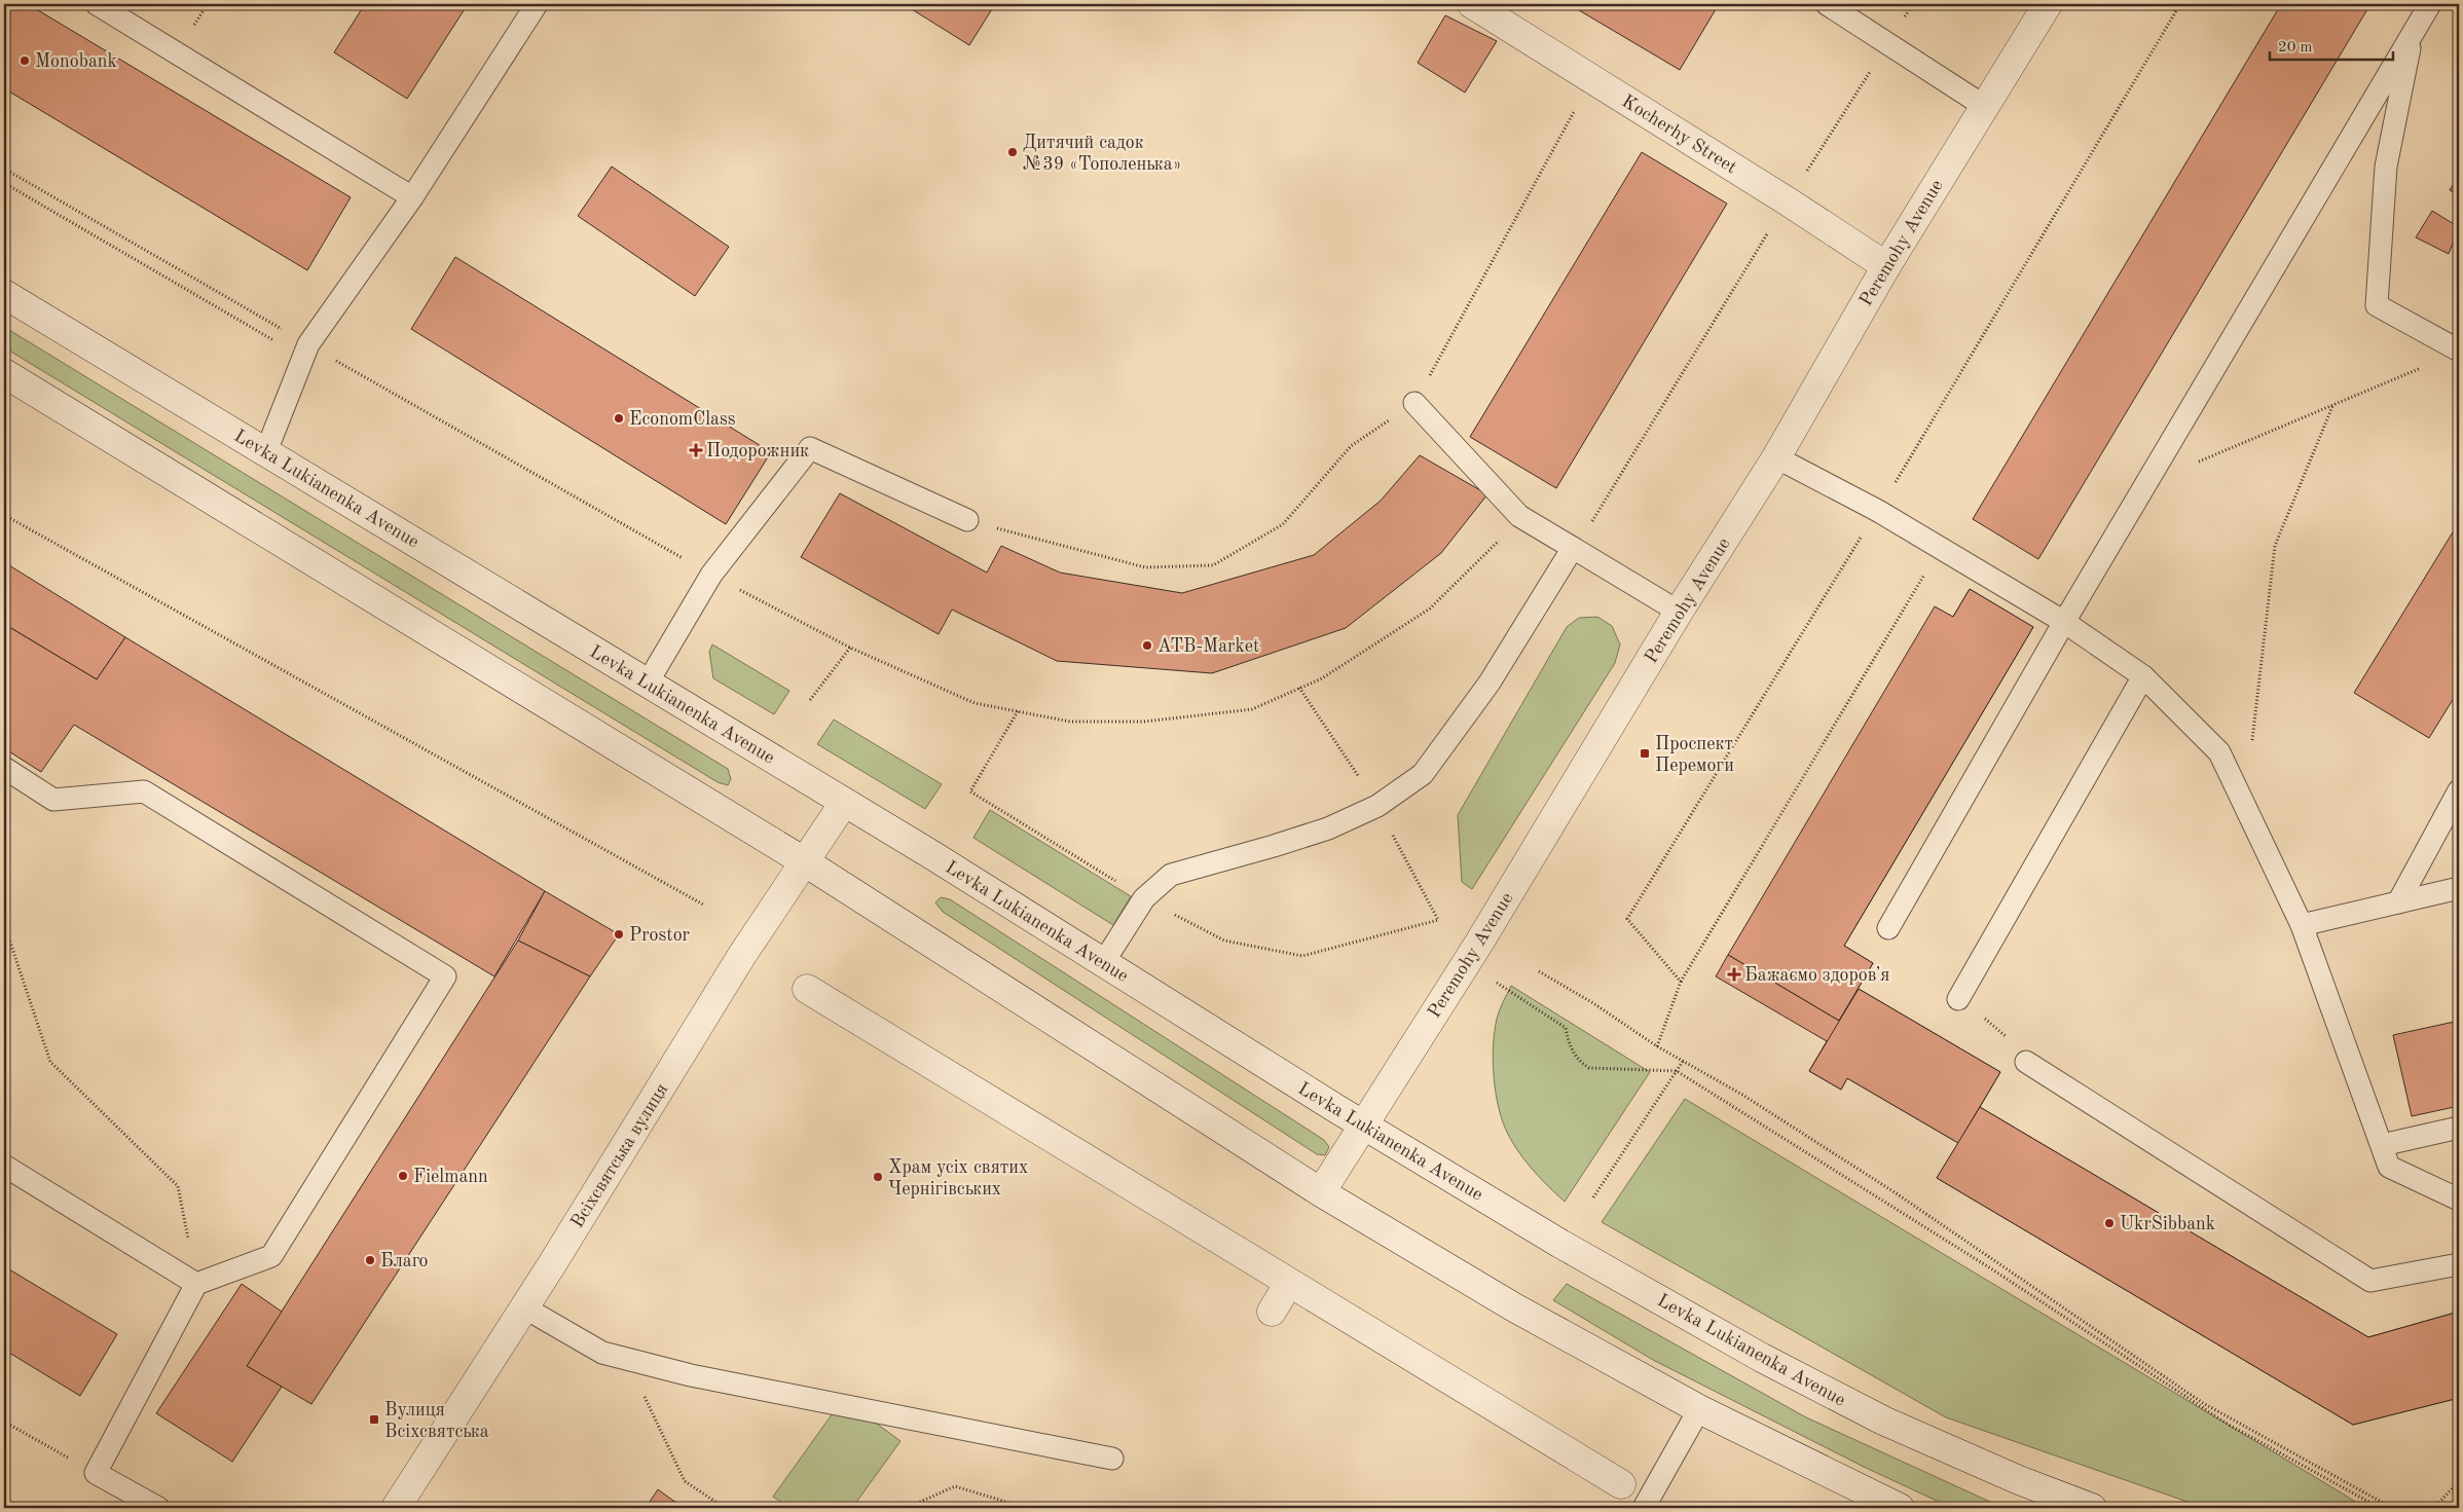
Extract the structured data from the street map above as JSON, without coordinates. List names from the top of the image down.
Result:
{
  "streets": {
    "main road": [
      "Kocherhy Street",
      "Peremohy Avenue",
      "Levka Lukianenka Avenue",
      "Всіхсвятська вулиця"
    ]
  },
  "crossings": [
    ["Kocherhy Street", "Peremohy Avenue"],
    ["Peremohy Avenue", "Levka Lukianenka Avenue"],
    ["Levka Lukianenka Avenue", "Всіхсвятська вулиця"]
  ],
  "places": {
    "other": [
      "Monobank",
      "Дитячий садок №39 «Тополенька»",
      "EconomClass",
      "ATB-Market",
      "Prostor",
      "Fielmann",
      "Храм усіх святих Чернігівських",
      "UkrSibbank",
      "Благо"
    ],
    "health": ["Подорожник", "Бажаємо здоровʼя"],
    "transit": ["Проспект Перемоги", "Вулиця Всіхсвятська"]
  },
  "scale_bar": "20 m"
}
